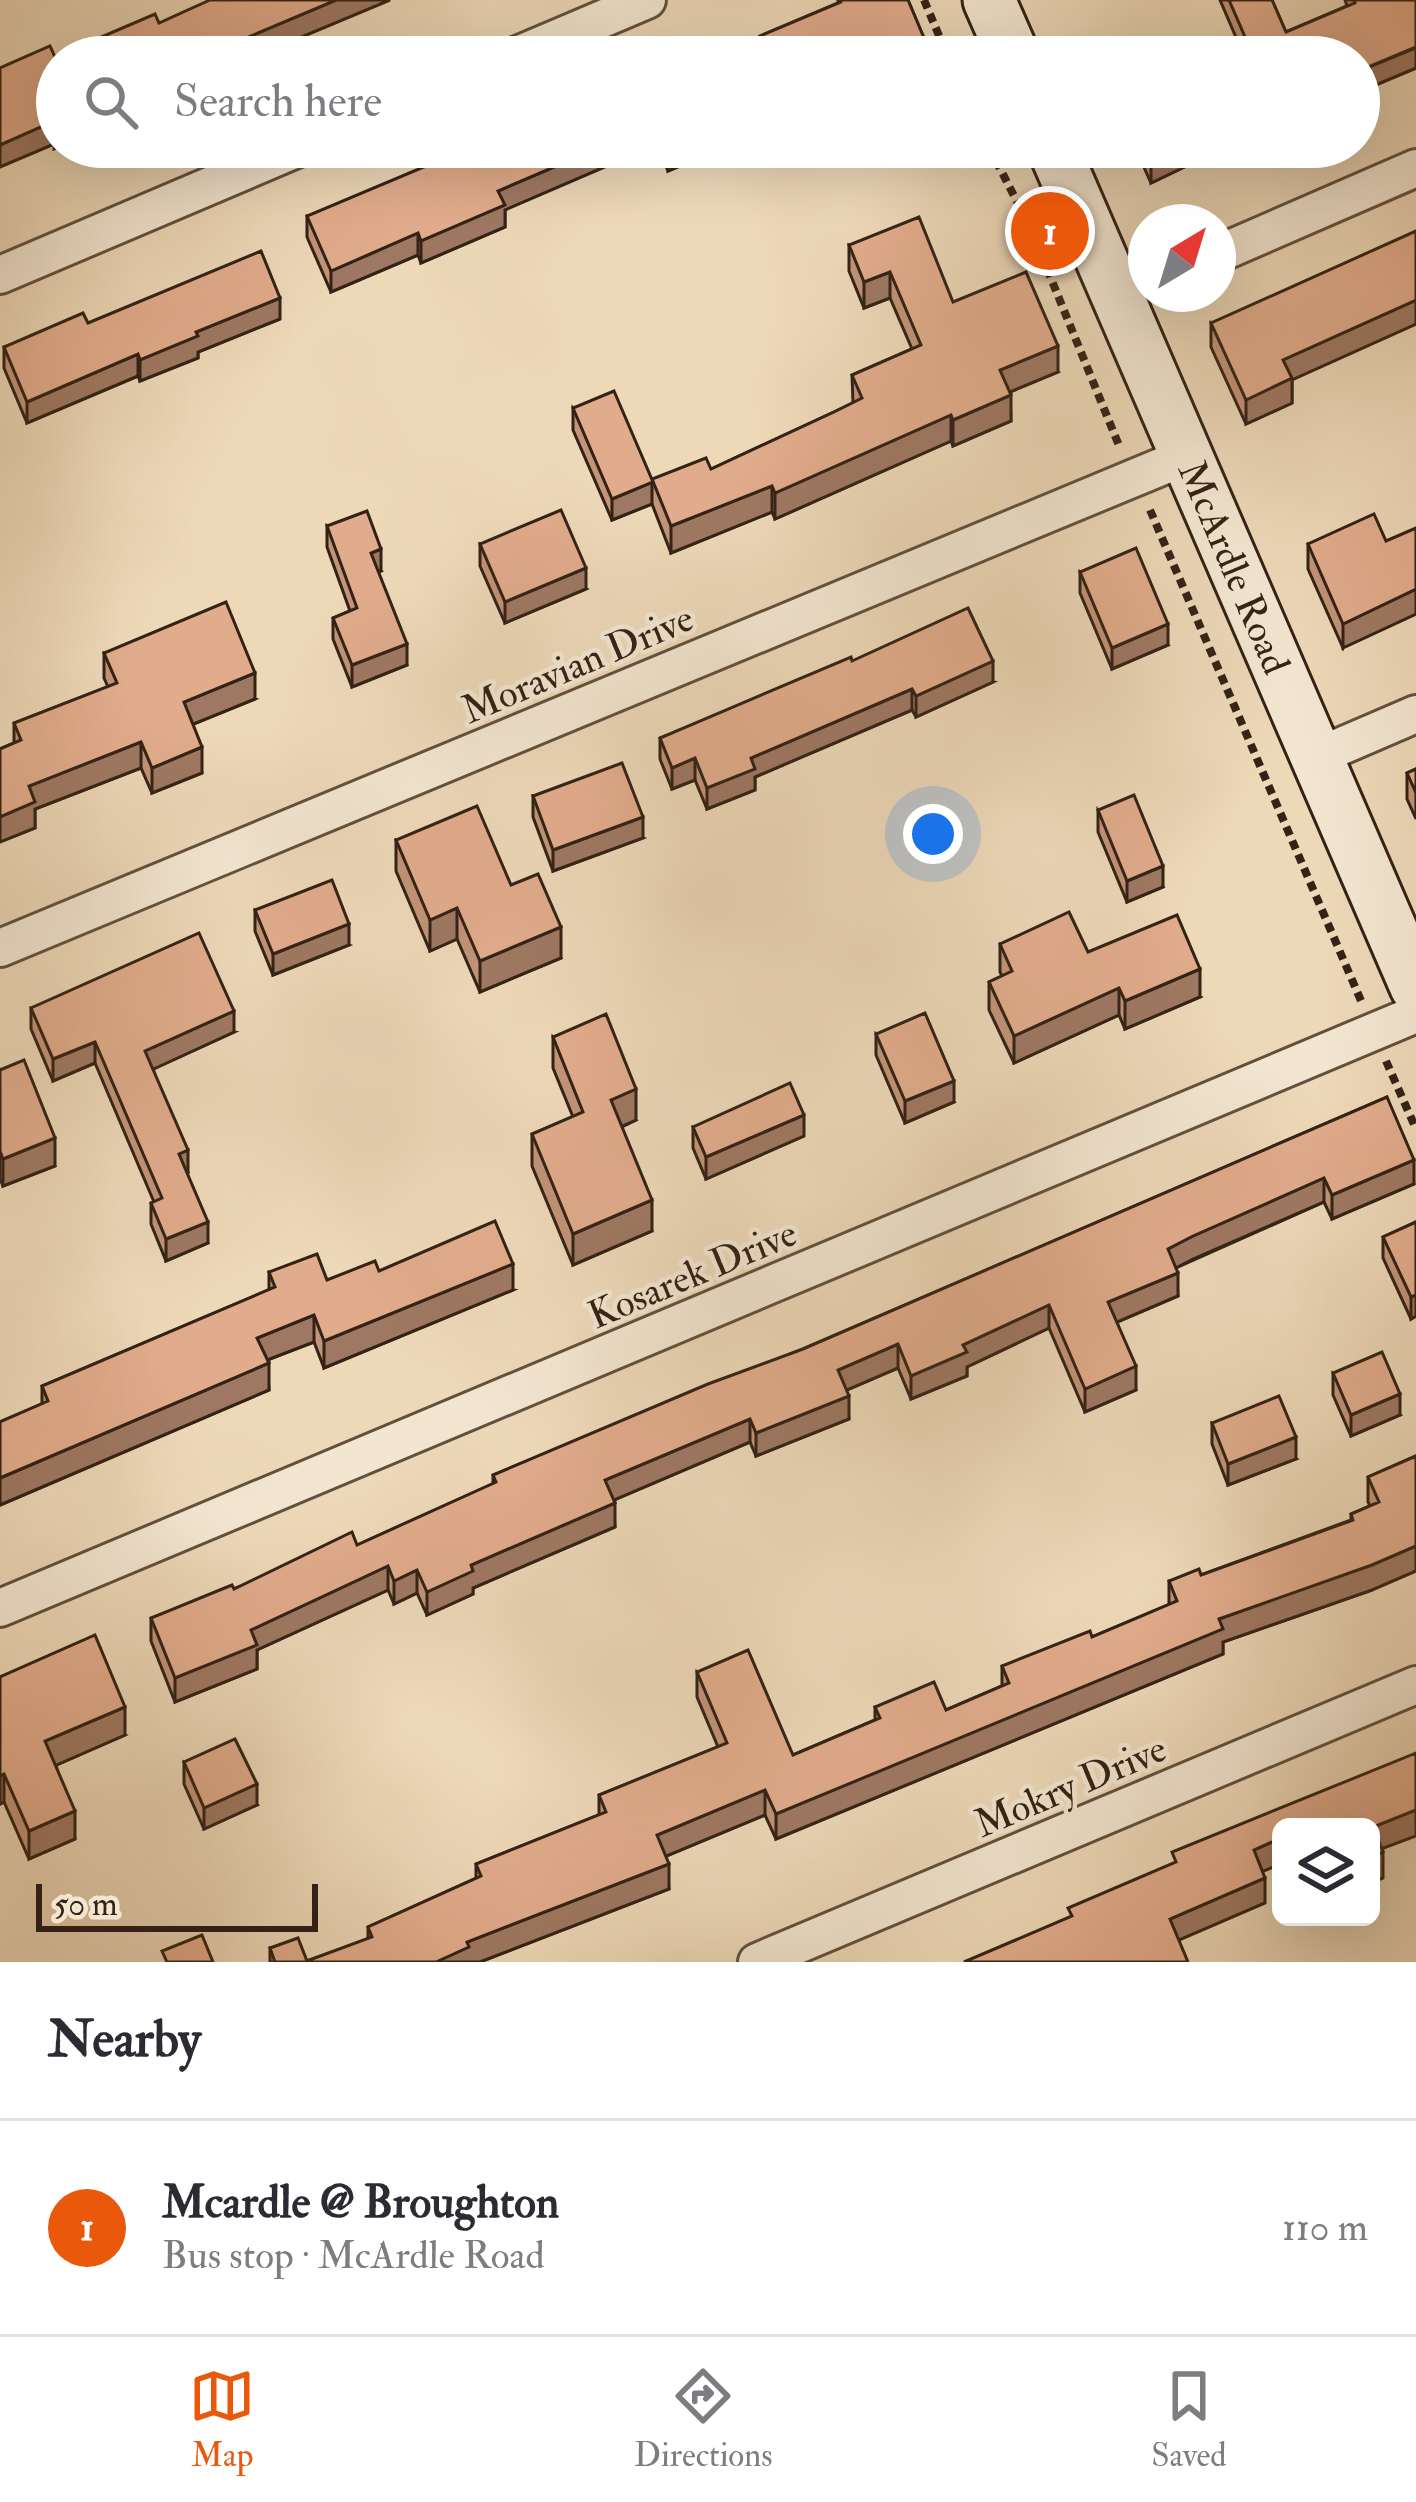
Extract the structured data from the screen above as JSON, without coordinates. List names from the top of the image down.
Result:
{
  "streets": {
    "main road": ["McArdle Road"],
    "street": ["Moravian Drive", "Kosarek Drive", "Mokry Drive"]
  },
  "crossings": [
    ["McArdle Road", "Moravian Drive"]
  ],
  "scale_bar": "50 m",
  "north": "top right",
  "page": {
    "search": "Search here",
    "pins": "1",
    "scale": "50 m",
    "heading": "Nearby",
    "list": [
      {
        "mark": "1",
        "name": "Mcardle @ Broughton",
        "note": "Bus stop · McArdle Road",
        "value": "110 m"
      }
    ],
    "nav": ["Map", "Directions", "Saved"]
  }
}
